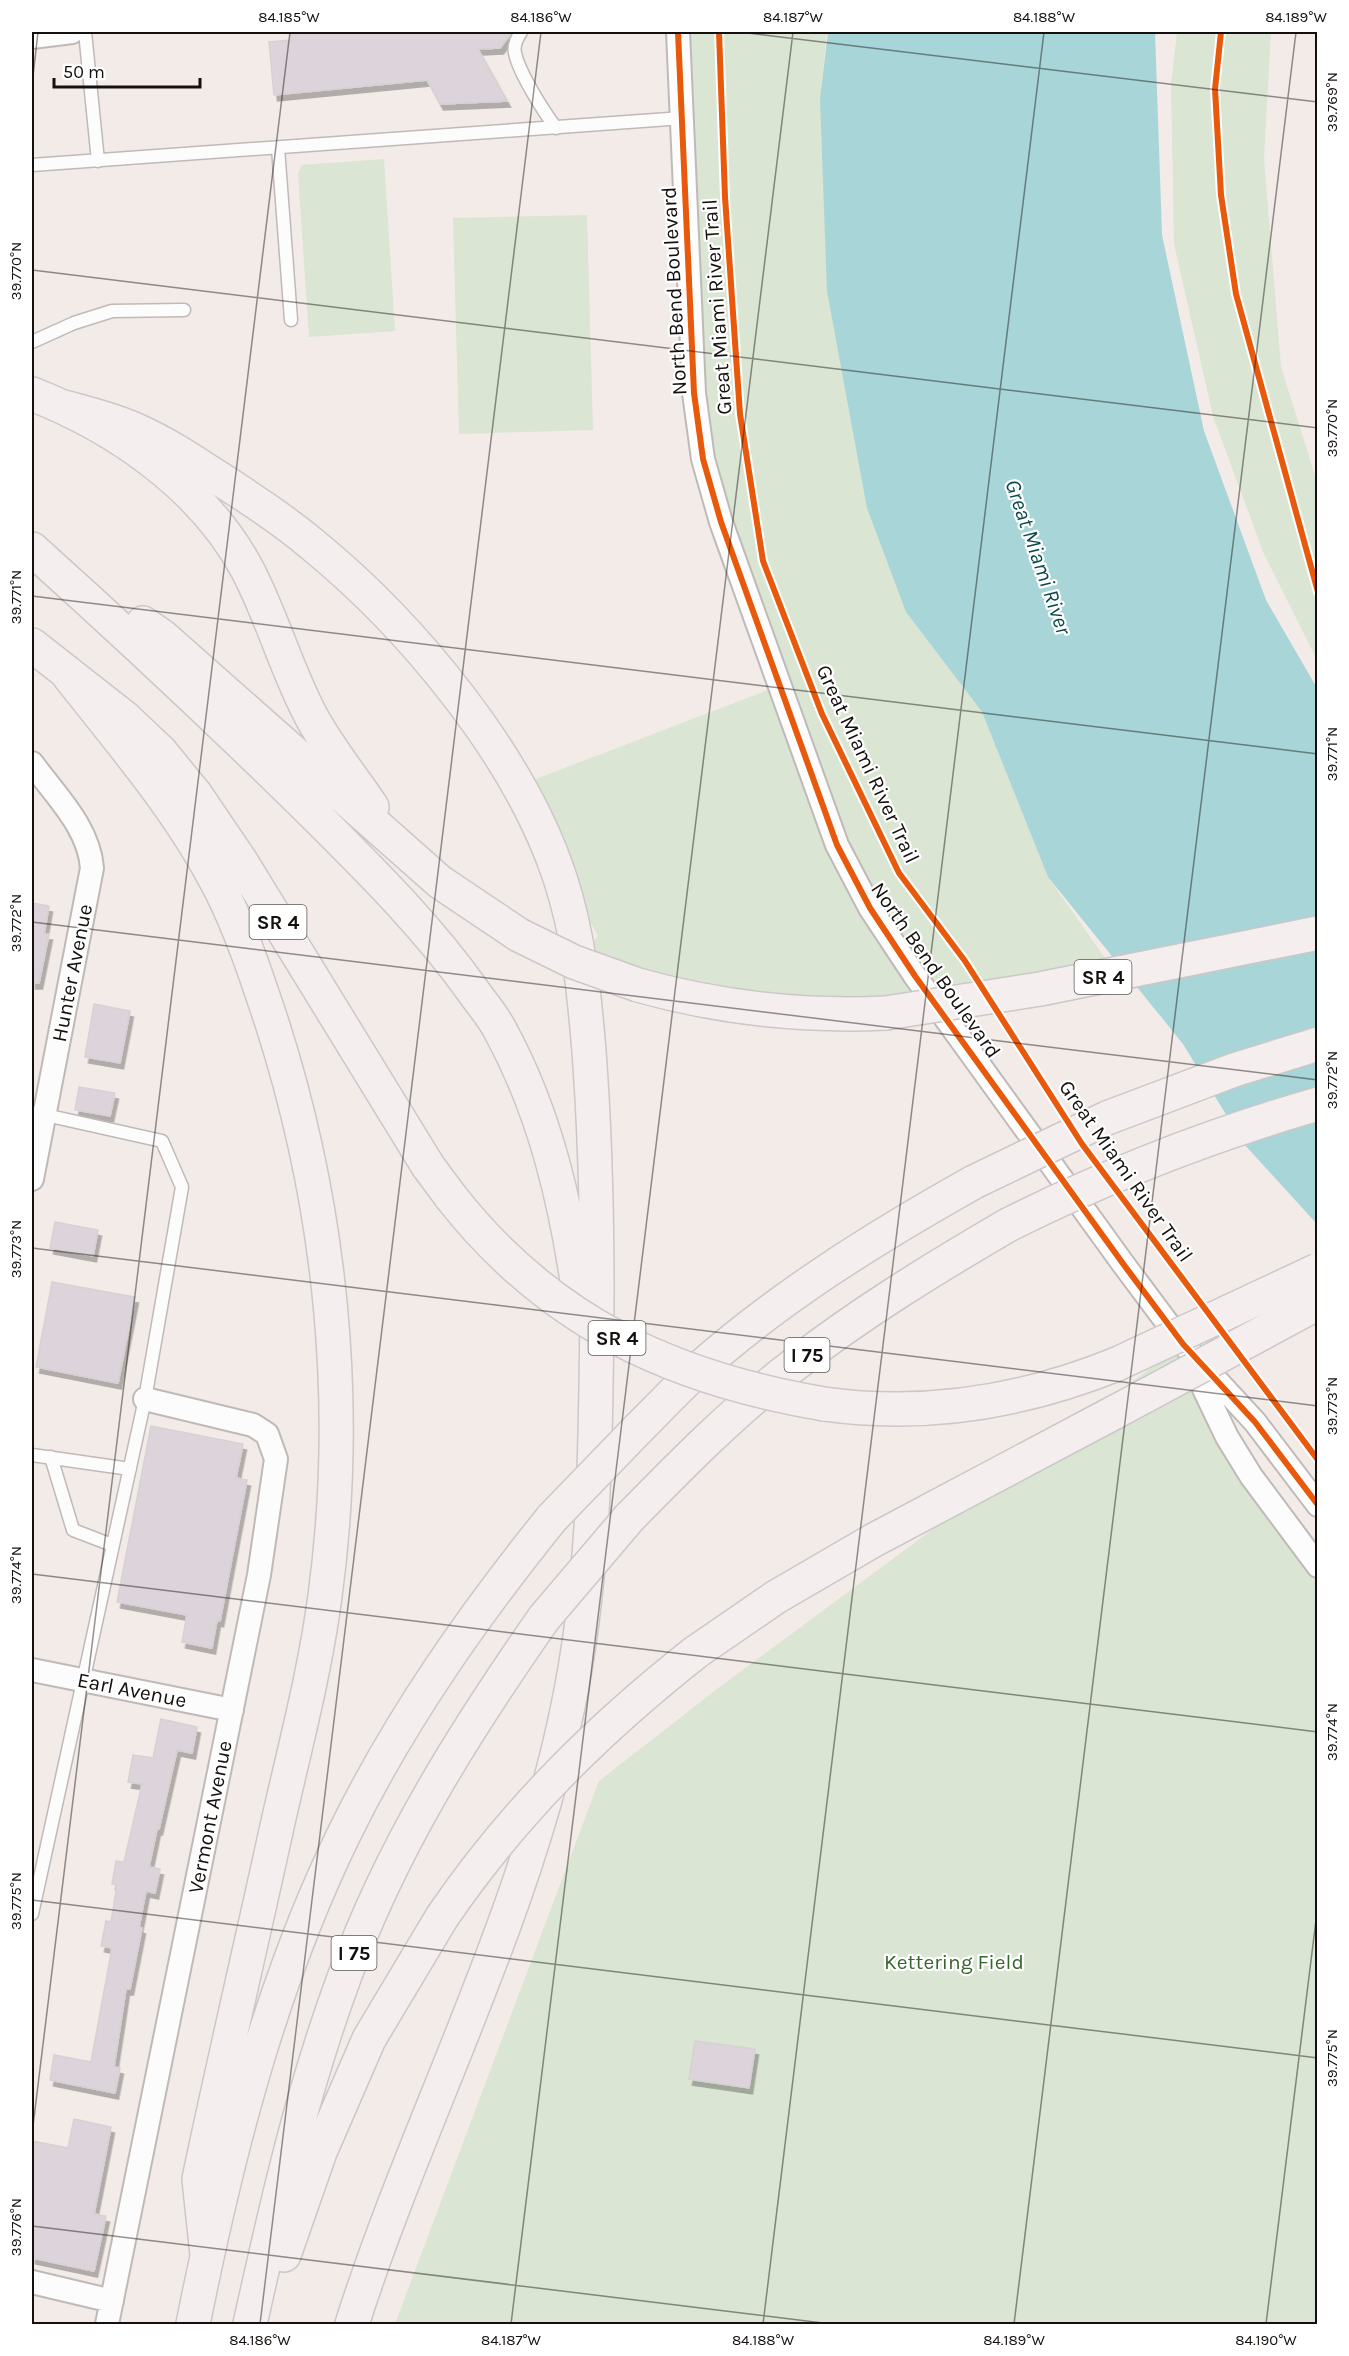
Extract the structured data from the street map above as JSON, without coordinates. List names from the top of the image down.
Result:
{
  "streets": {
    "highway": ["SR 4", "I 75"],
    "street": [
      "North Bend Boulevard",
      "Hunter Avenue",
      "Earl Avenue",
      "Vermont Avenue"
    ],
    "cycle path": ["Great Miami River Trail"]
  },
  "crossings": [
    ["Earl Avenue", "Vermont Avenue"]
  ],
  "water": ["Great Miami River"],
  "parks": ["Kettering Field"],
  "scale_bar": "50 m",
  "coordinates": [
    "84.185°W",
    "84.186°W",
    "84.187°W",
    "84.188°W",
    "84.189°W",
    "39.769°N",
    "39.770°N",
    "39.771°N",
    "39.772°N",
    "39.773°N",
    "39.774°N",
    "39.775°N",
    "39.776°N",
    "84.190°W"
  ]
}
